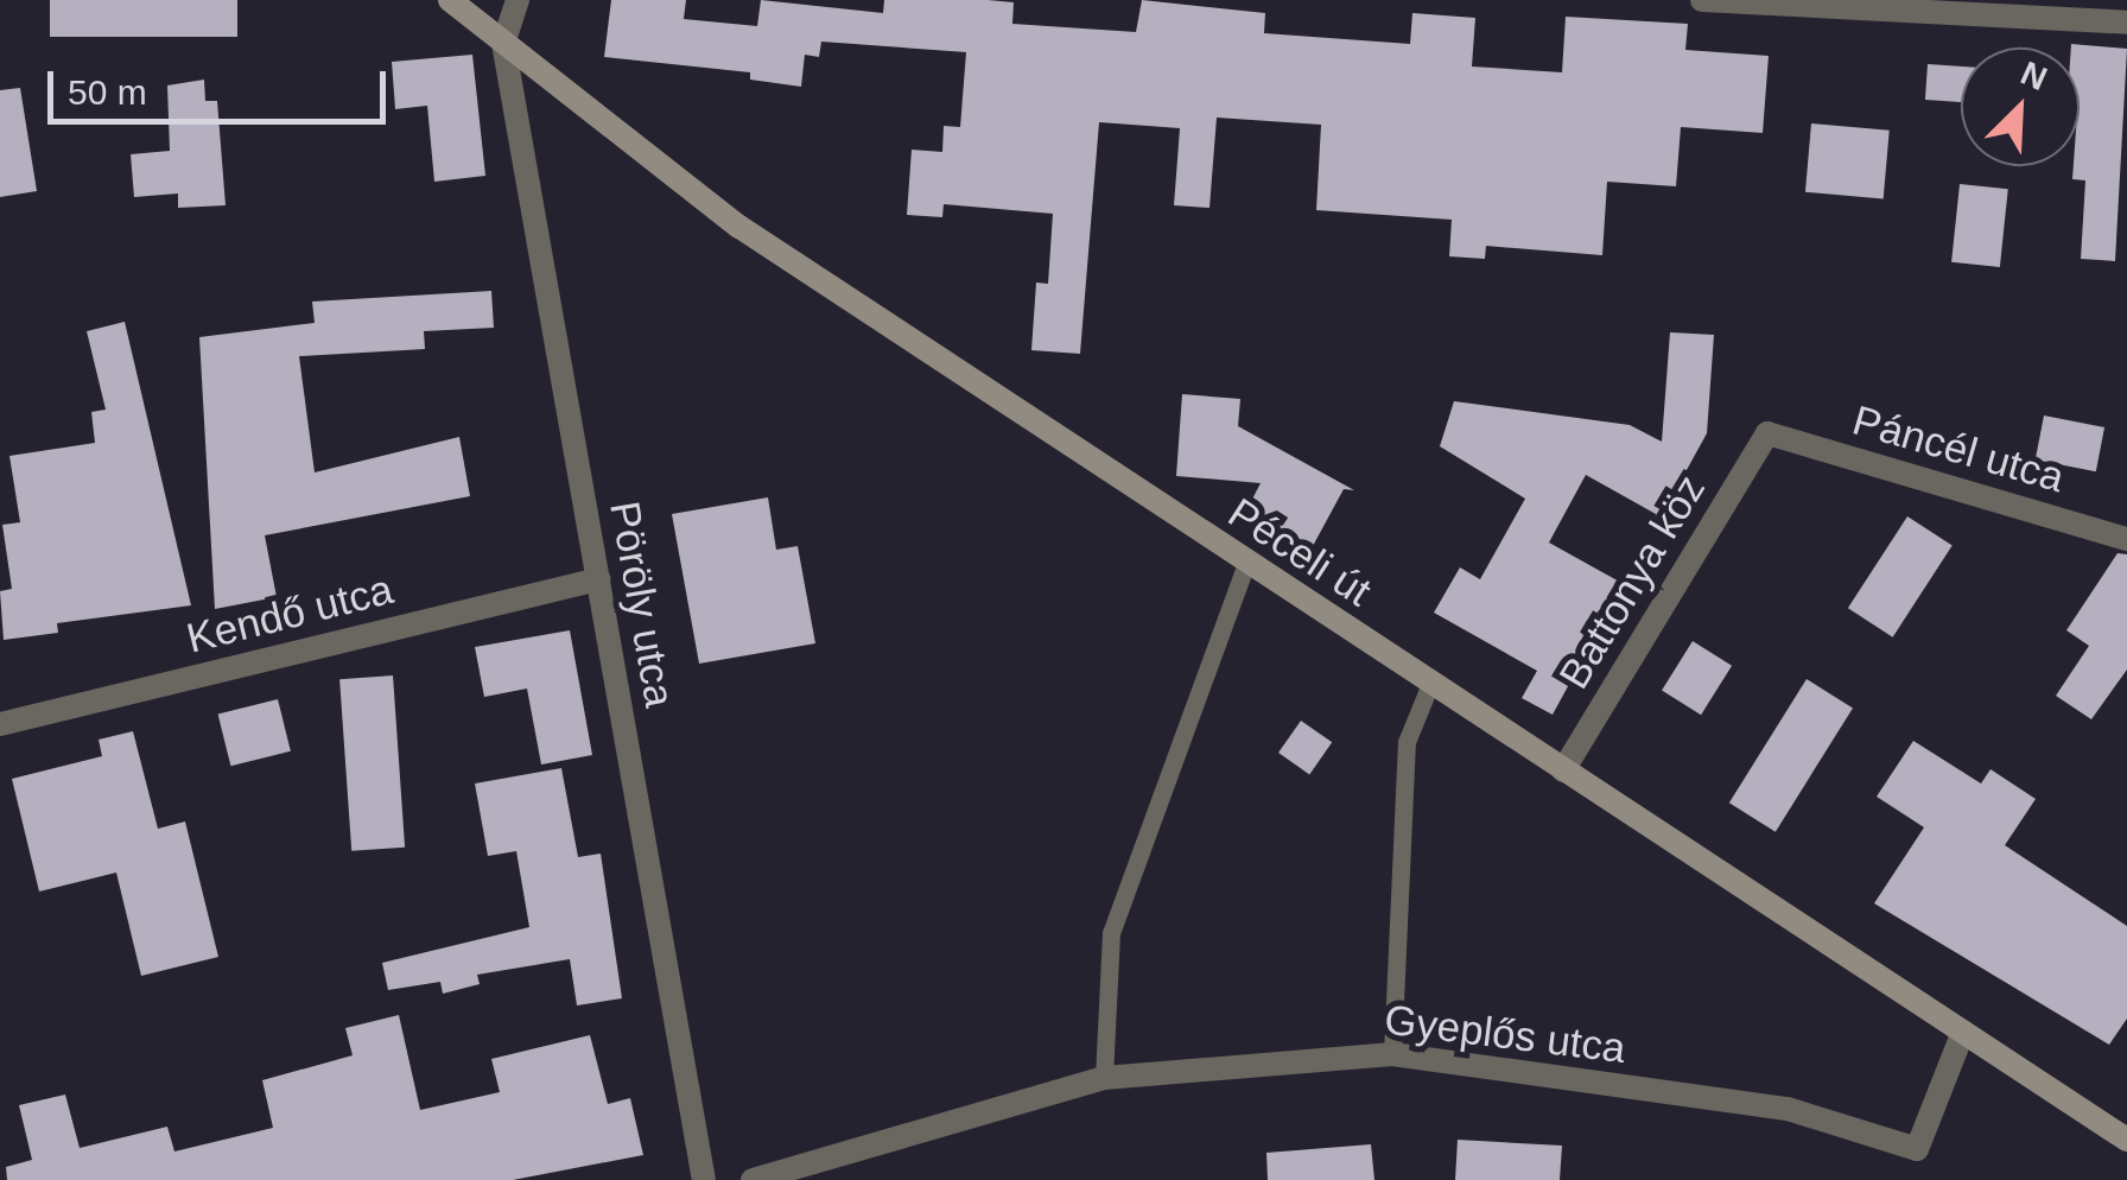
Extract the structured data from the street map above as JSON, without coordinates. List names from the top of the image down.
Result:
{
  "streets": {
    "main road": ["Péceli út"],
    "street": [
      "Páncél utca",
      "Battonya köz",
      "Pöröly utca",
      "Kendő utca",
      "Gyeplős utca"
    ]
  },
  "crossings": [
    ["Páncél utca", "Battonya köz"],
    ["Péceli út", "Battonya köz"],
    ["Péceli út", "Pöröly utca"],
    ["Péceli út", "Gyeplős utca"],
    ["Pöröly utca", "Kendő utca"]
  ],
  "scale_bar": "50 m",
  "north": "top right"
}
